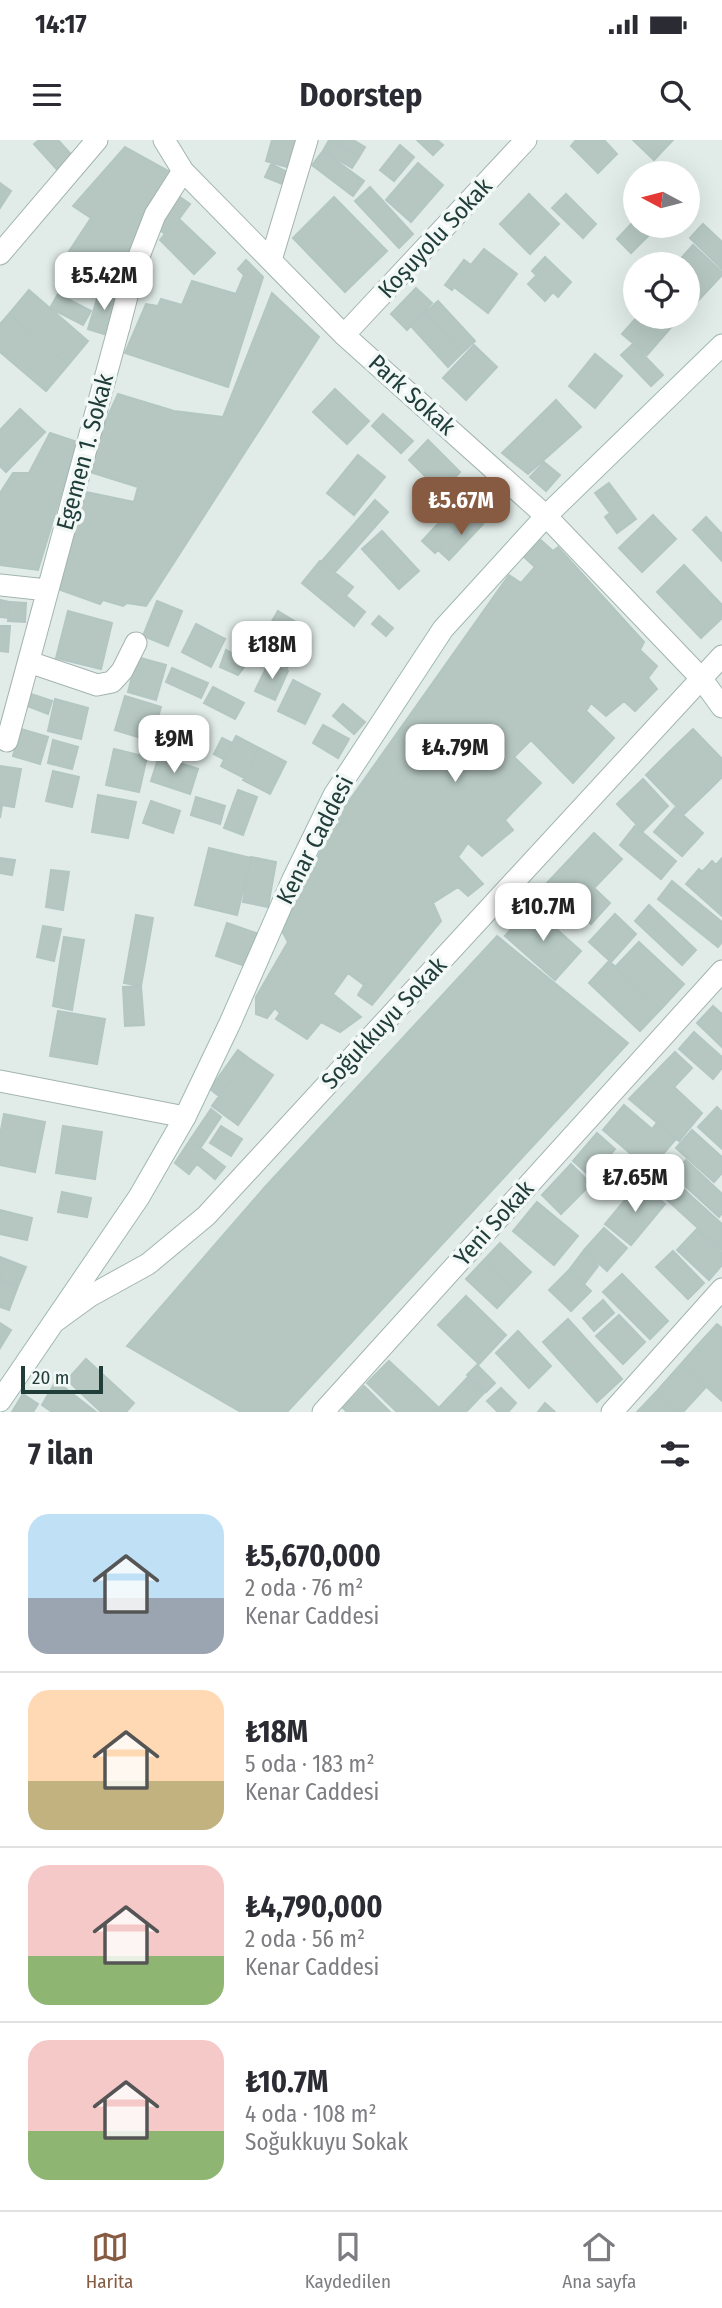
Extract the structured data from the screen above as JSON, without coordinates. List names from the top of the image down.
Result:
{
  "streets": {
    "street": [
      "Koşuyolu Sokak",
      "Park Sokak",
      "Egemen 1. Sokak",
      "Kenar Caddesi",
      "Soğukkuyu Sokak",
      "Yeni Sokak"
    ]
  },
  "crossings": [
    ["Koşuyolu Sokak", "Park Sokak"],
    ["Park Sokak", "Egemen 1. Sokak"],
    ["Park Sokak", "Kenar Caddesi"],
    ["Park Sokak", "Soğukkuyu Sokak"],
    ["Kenar Caddesi", "Soğukkuyu Sokak"]
  ],
  "scale_bar": "20 m",
  "north": "left",
  "page": {
    "status": "14:17",
    "header": "Doorstep",
    "price": [
      "₺5.42M",
      "₺5.67M",
      "₺18M",
      "₺9M",
      "₺4.79M",
      "₺10.7M",
      "₺7.65M"
    ],
    "scale": "20 m",
    "heading": "7 ilan",
    "list": [
      {
        "name": "₺5,670,000",
        "note": "2 oda · 76 m² · Kenar Caddesi"
      },
      {
        "name": "₺18M",
        "note": "5 oda · 183 m² · Kenar Caddesi"
      },
      {
        "name": "₺4,790,000",
        "note": "2 oda · 56 m² · Kenar Caddesi"
      },
      {
        "name": "₺10.7M",
        "note": "4 oda · 108 m² · Soğukkuyu Sokak"
      }
    ],
    "tabs": ["Harita", "Kaydedilen", "Ana sayfa"]
  }
}
